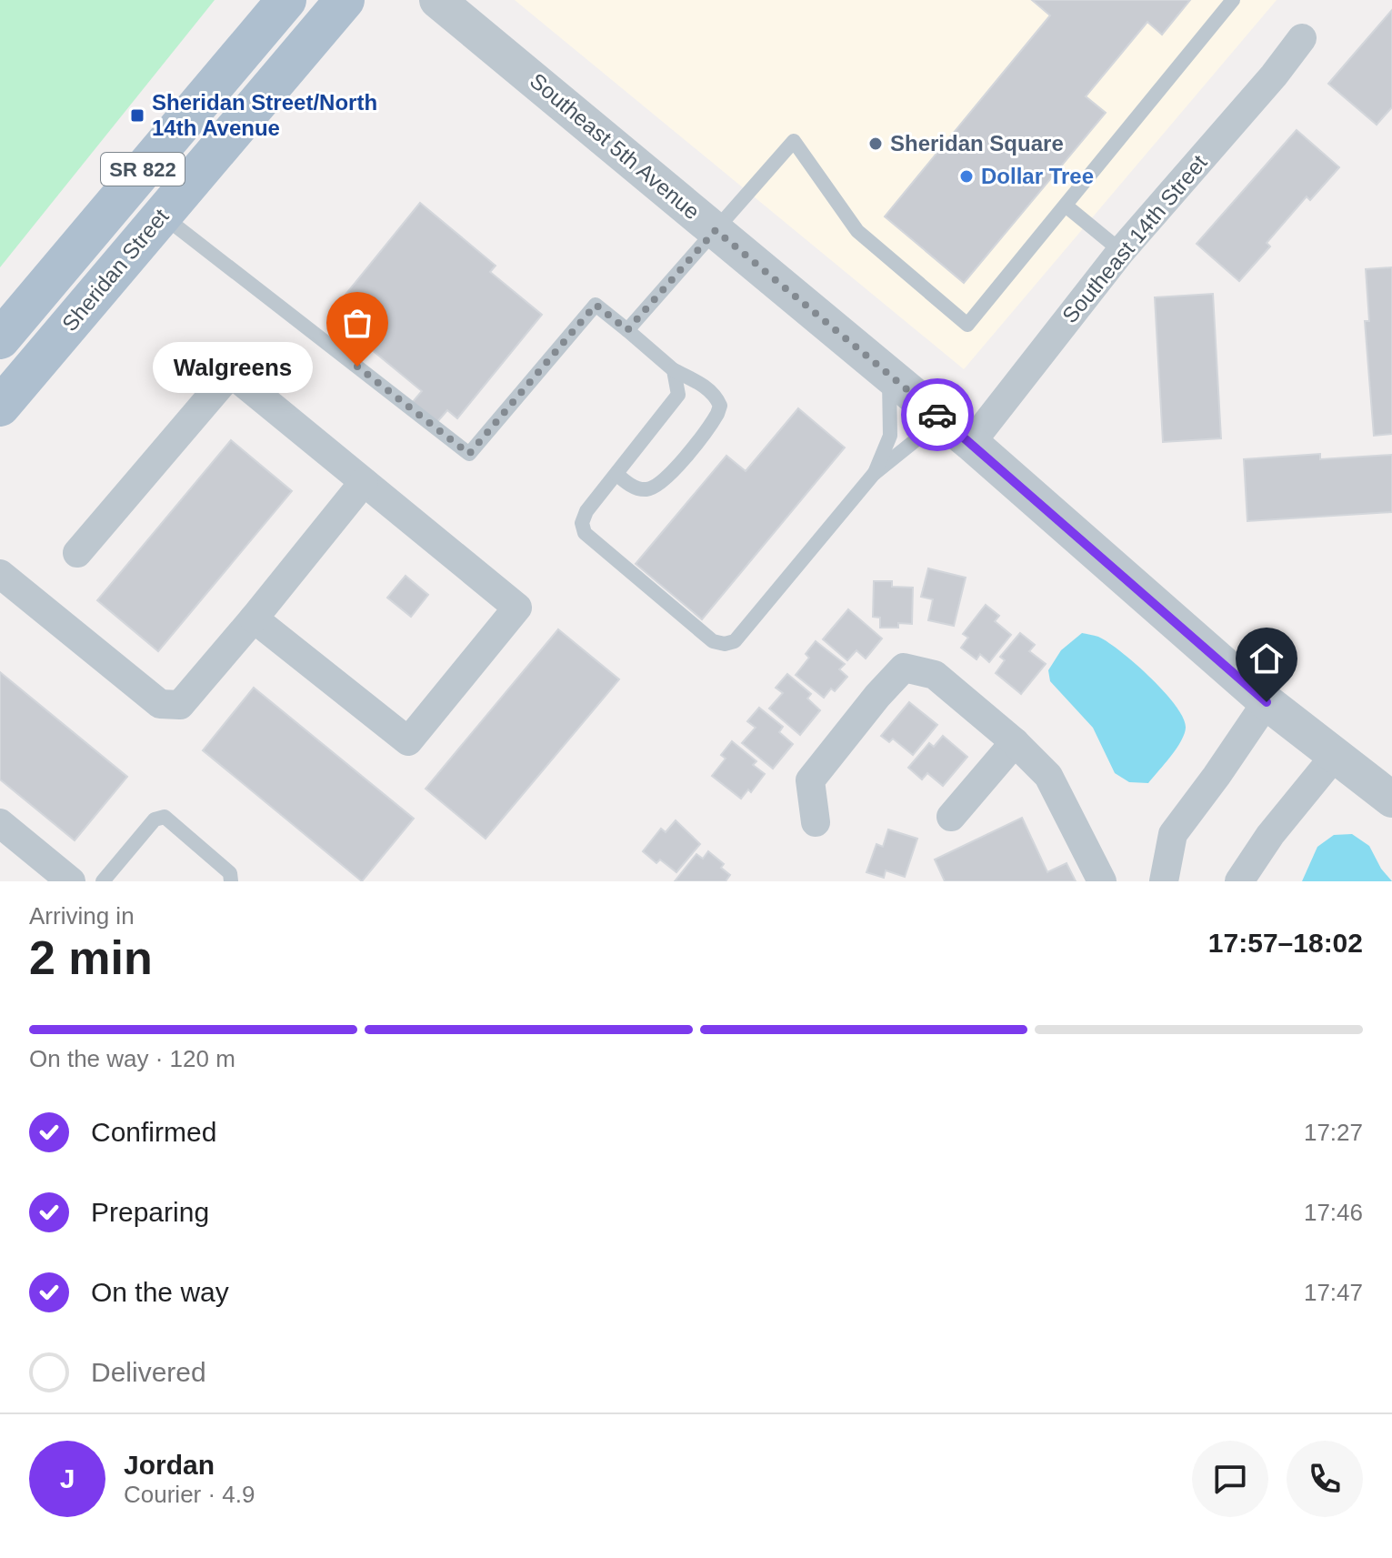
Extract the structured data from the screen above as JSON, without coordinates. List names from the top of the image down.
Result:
{
  "streets": {
    "main road": ["SR 822", "Sheridan Street"],
    "street": ["Southeast 5th Avenue", "Southeast 14th Street"]
  },
  "crossings": [
    ["Southeast 5th Avenue", "Southeast 14th Street"]
  ],
  "places": {
    "transit": ["Sheridan Street/North 14th Avenue"],
    "other": ["Sheridan Square", "Dollar Tree", "Walgreens"]
  },
  "page": {
    "bubble": "Walgreens",
    "heading": ["2 min", "Arriving in", "17:57–18:02"],
    "panel": ["Jordan", "Courier · 4.9"],
    "bar": "On the way · 120 m",
    "list": [
      ["Confirmed", "17:27"],
      ["Preparing", "17:46"],
      ["On the way", "17:47"],
      "Delivered"
    ],
    "round": "J"
  }
}
